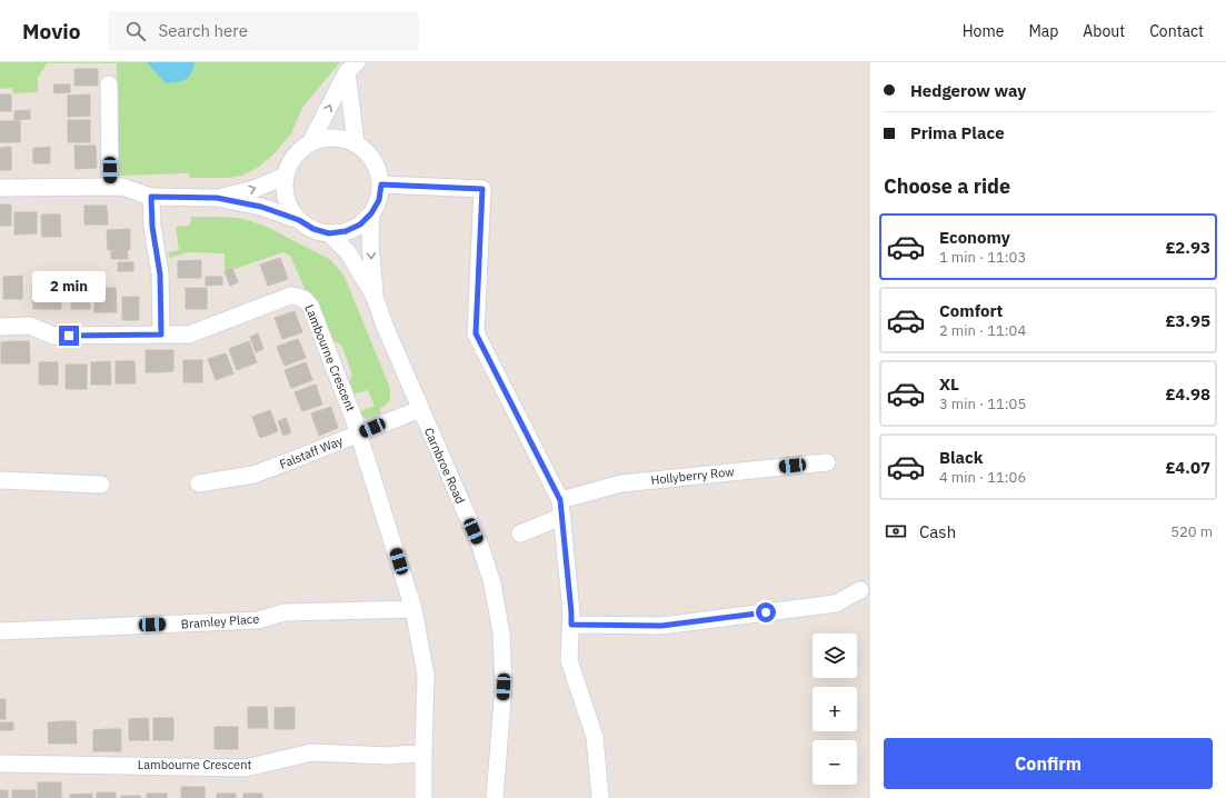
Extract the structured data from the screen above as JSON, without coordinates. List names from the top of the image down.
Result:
{
  "streets": {
    "street": [
      "Lambourne Crescent",
      "Falstaff Way",
      "Carnbroe Road",
      "Hollyberry Row",
      "Bramley Place"
    ]
  },
  "crossings": [
    ["Lambourne Crescent", "Falstaff Way"],
    ["Lambourne Crescent", "Bramley Place"],
    ["Falstaff Way", "Carnbroe Road"]
  ],
  "page": {
    "header": "Movio",
    "search": "Search here",
    "nav": [
      "Home",
      "Map",
      "About",
      "Contact"
    ],
    "banner": ["Hedgerow way", "Prima Place"],
    "heading": "Choose a ride",
    "list": [
      {
        "name": "Economy",
        "note": "1 min · 11:03",
        "value": "£2.93"
      },
      {
        "name": "Comfort",
        "note": "2 min · 11:04",
        "value": "£3.95"
      },
      {
        "name": "XL",
        "note": "3 min · 11:05",
        "value": "£4.98"
      },
      {
        "name": "Black",
        "note": "4 min · 11:06",
        "value": "£4.07"
      }
    ],
    "bubble": "2 min",
    "pay": ["Cash", "520 m"],
    "map_buttons": ["+", "−"],
    "buttons": "Confirm"
  }
}
